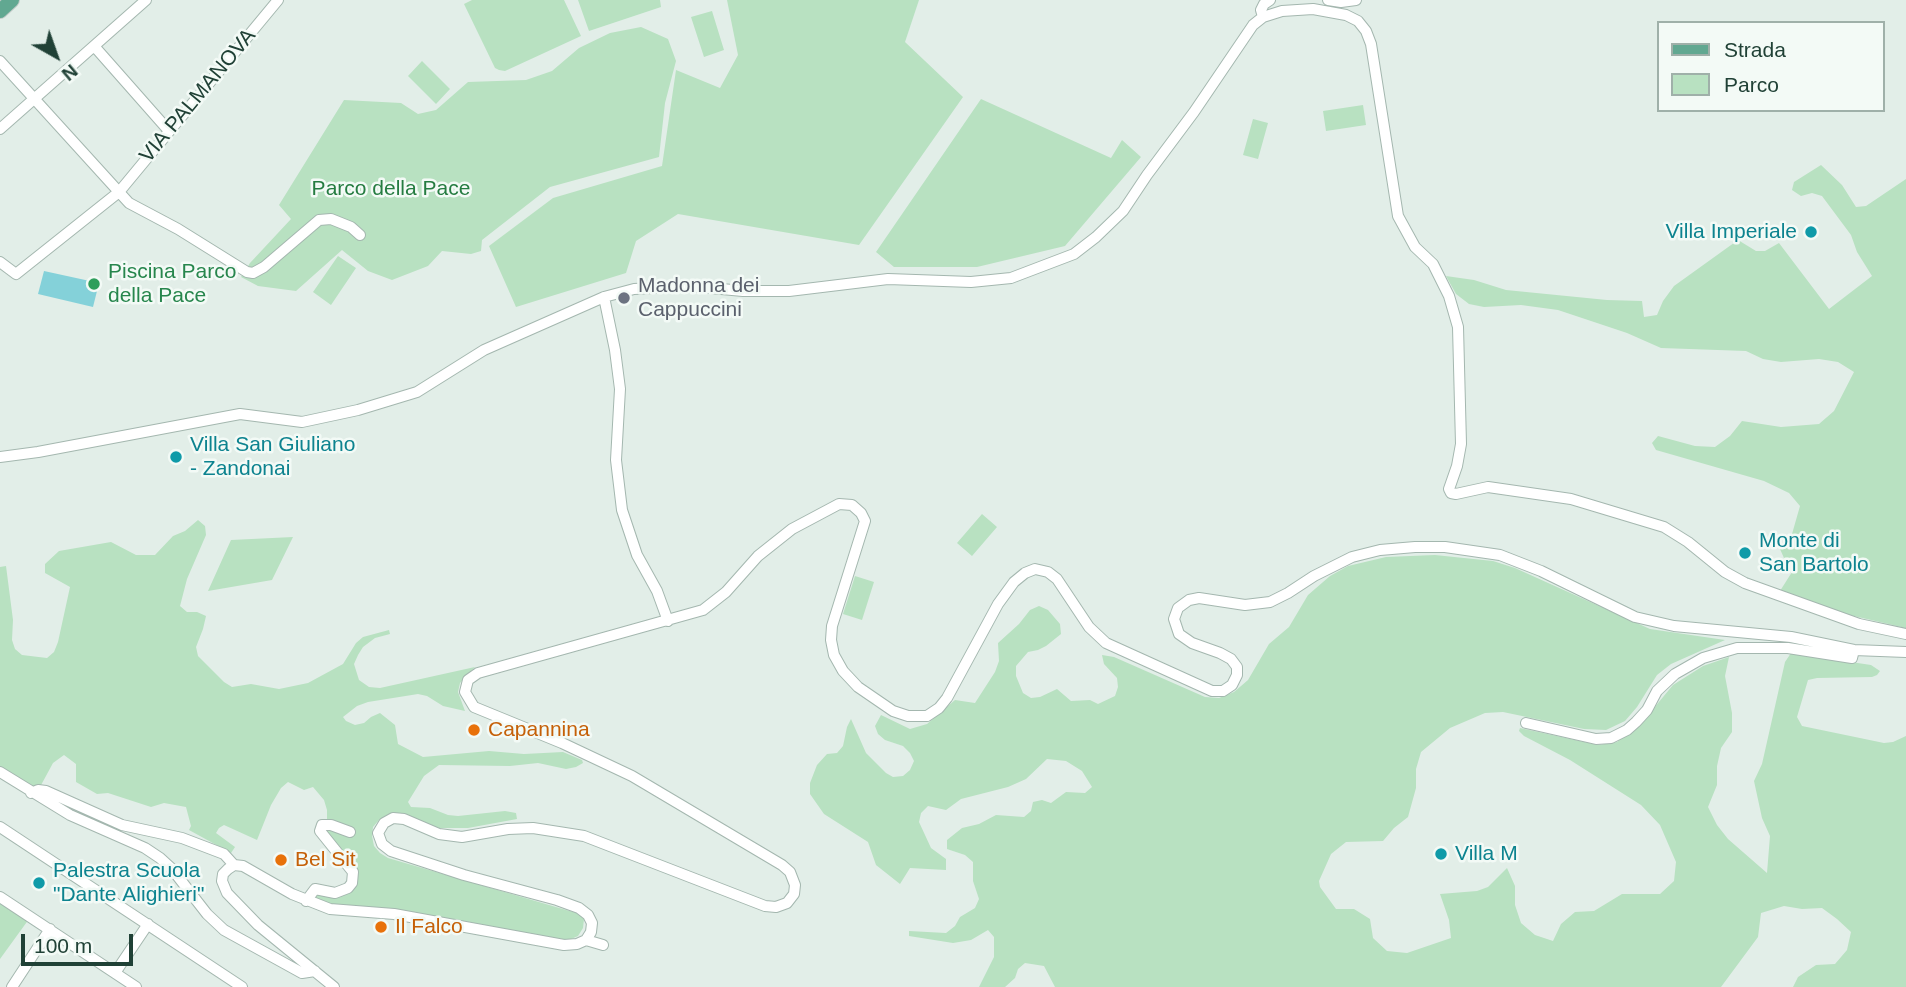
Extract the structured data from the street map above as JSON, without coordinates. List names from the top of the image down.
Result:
{
  "streets": {
    "street": ["VIA PALMANOVA"]
  },
  "parks": ["Parco della Pace"],
  "places": [
    "Villa Imperiale",
    "Piscina Parco della Pace",
    "Madonna dei Cappuccini",
    "Villa San Giuliano - Zandonai",
    "Monte di San Bartolo",
    "Capannina",
    "Villa M",
    "Bel Sit",
    "Palestra Scuola \"Dante Alighieri\"",
    "Il Falco"
  ],
  "legend": ["Strada", "Parco"],
  "scale_bar": "100 m",
  "north": "bottom right"
}
